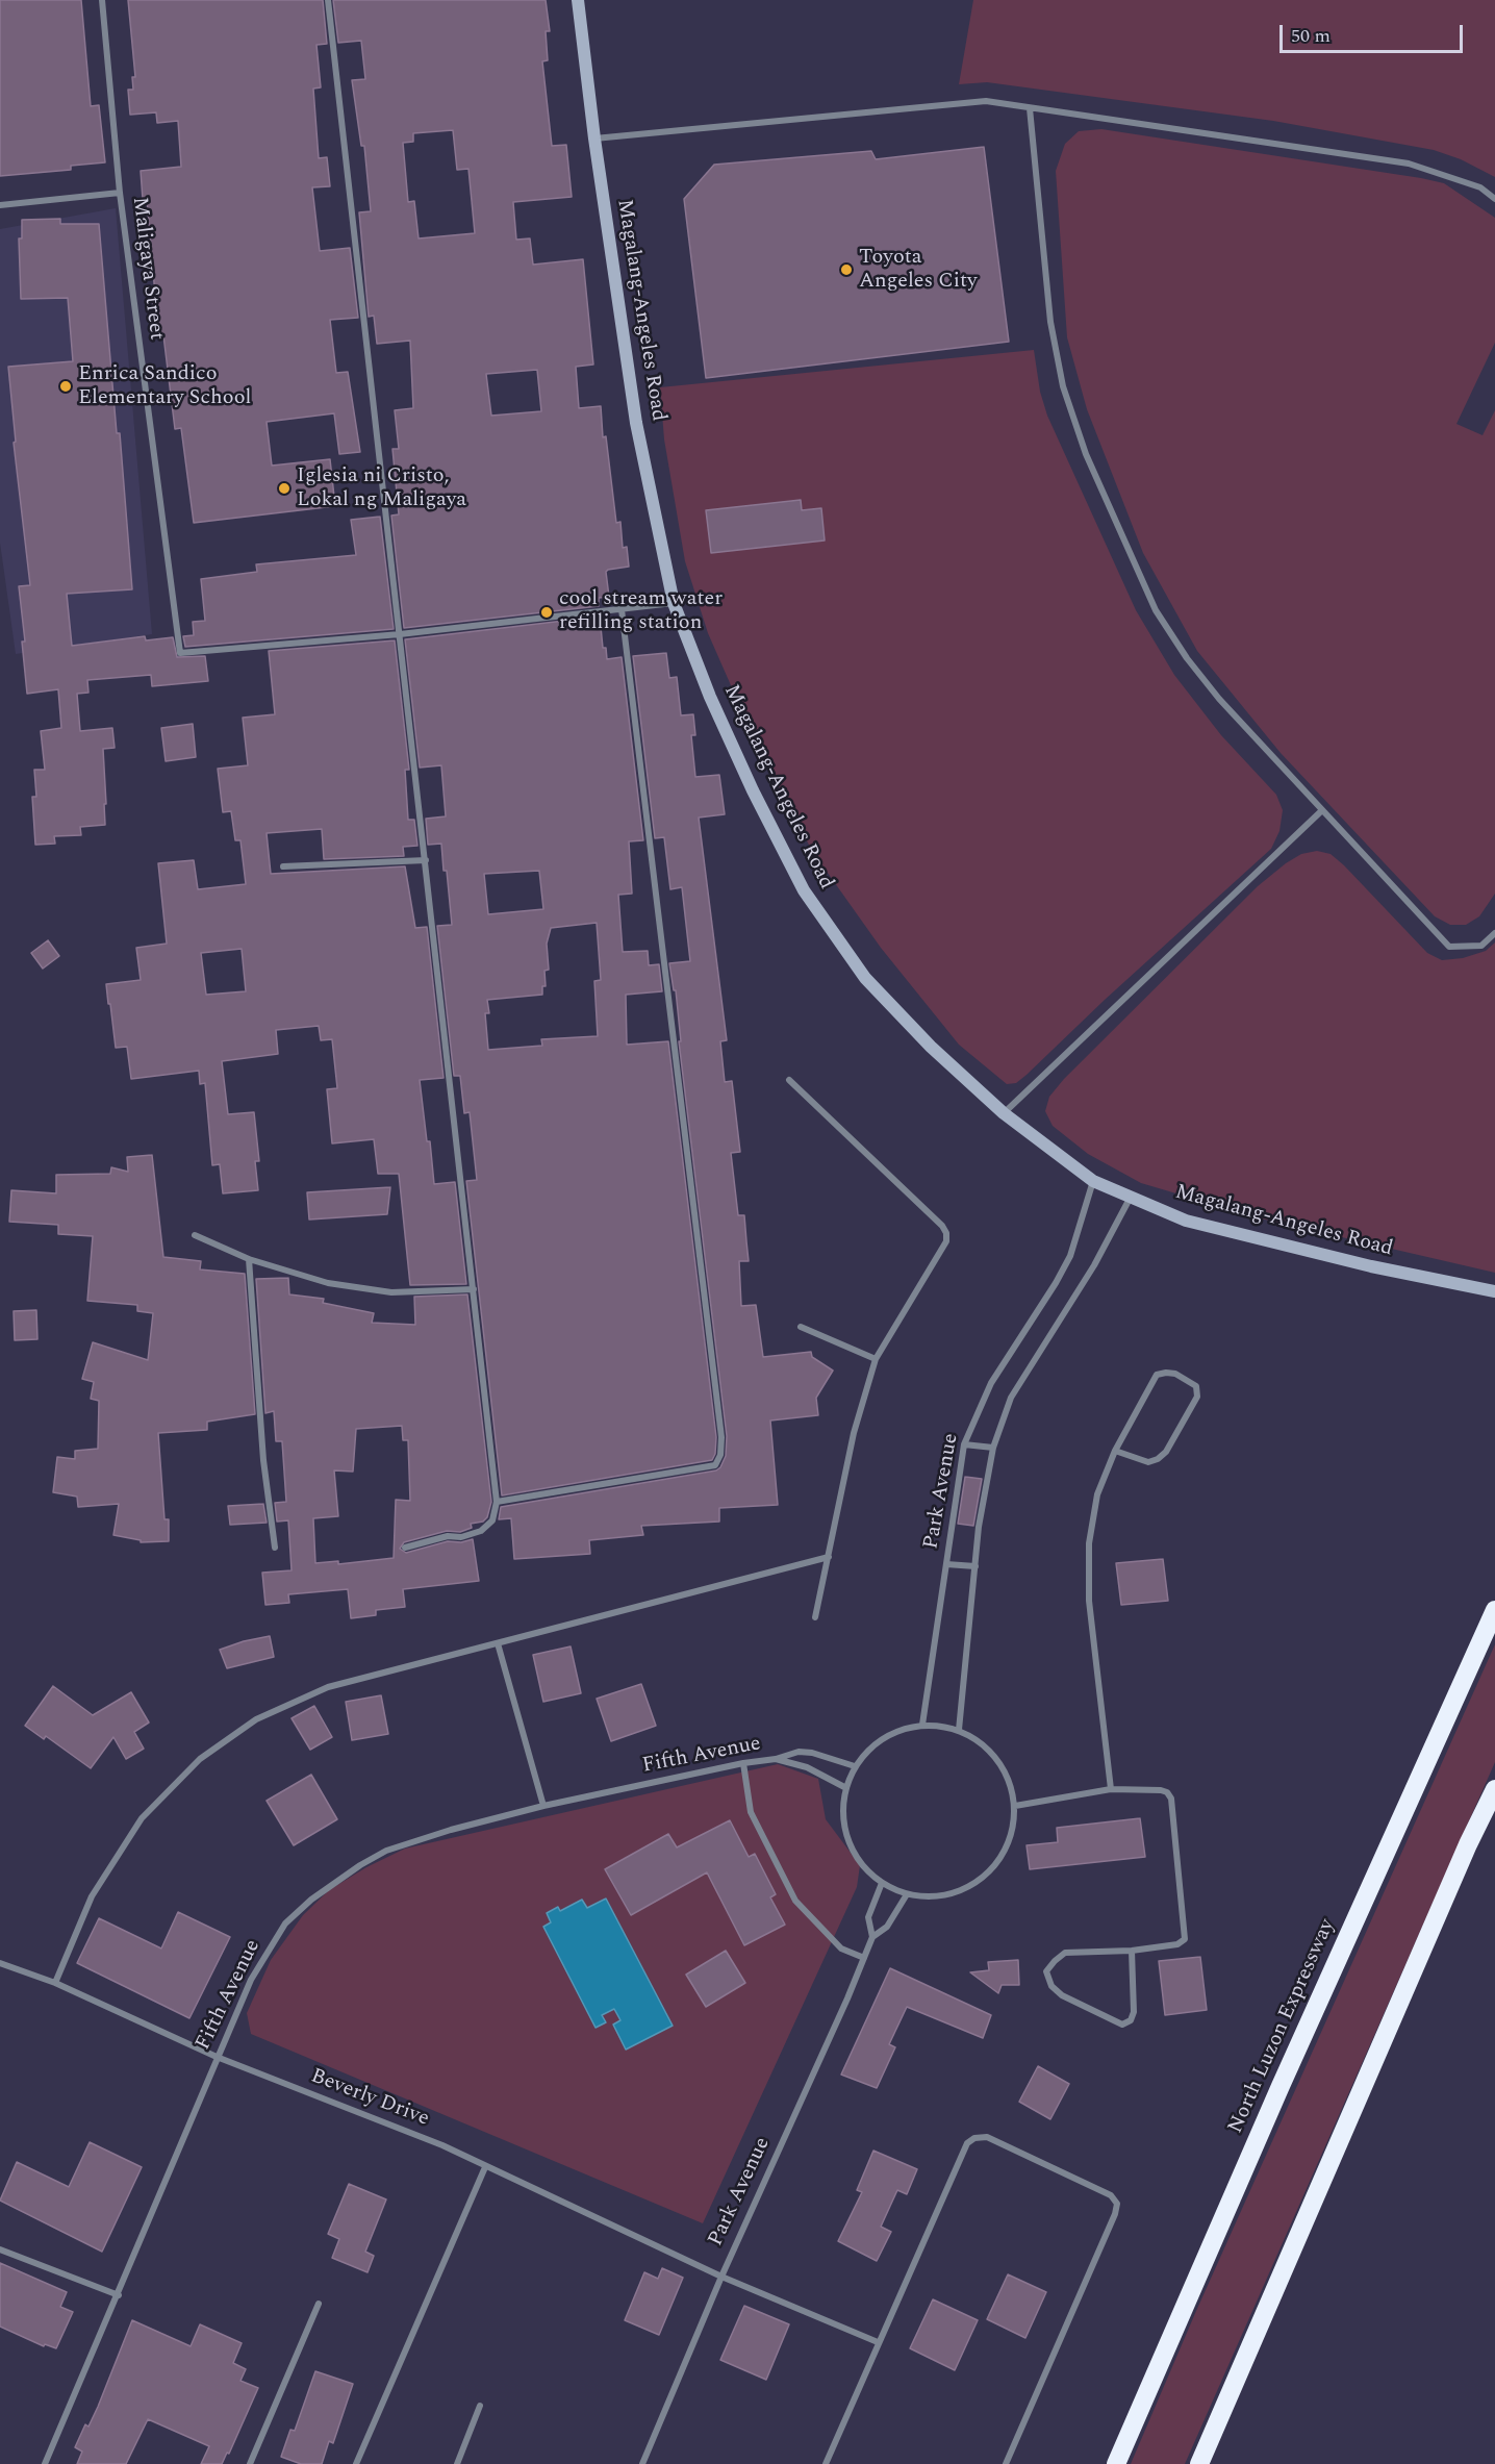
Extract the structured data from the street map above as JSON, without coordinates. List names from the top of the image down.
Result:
{
  "streets": {
    "highway": ["North Luzon Expressway"],
    "main road": ["Magalang-Angeles Road"],
    "street": [
      "Maligaya Street",
      "Park Avenue",
      "Fifth Avenue",
      "Beverly Drive"
    ]
  },
  "crossings": [
    ["Magalang-Angeles Road", "Park Avenue"],
    ["Park Avenue", "Fifth Avenue"],
    ["Park Avenue", "Beverly Drive"],
    ["Fifth Avenue", "Beverly Drive"]
  ],
  "places": [
    "Toyota Angeles City",
    "Enrica Sandico Elementary School",
    "Iglesia ni Cristo, Lokal ng Maligaya",
    "cool stream water refilling station"
  ],
  "scale_bar": "50 m"
}
